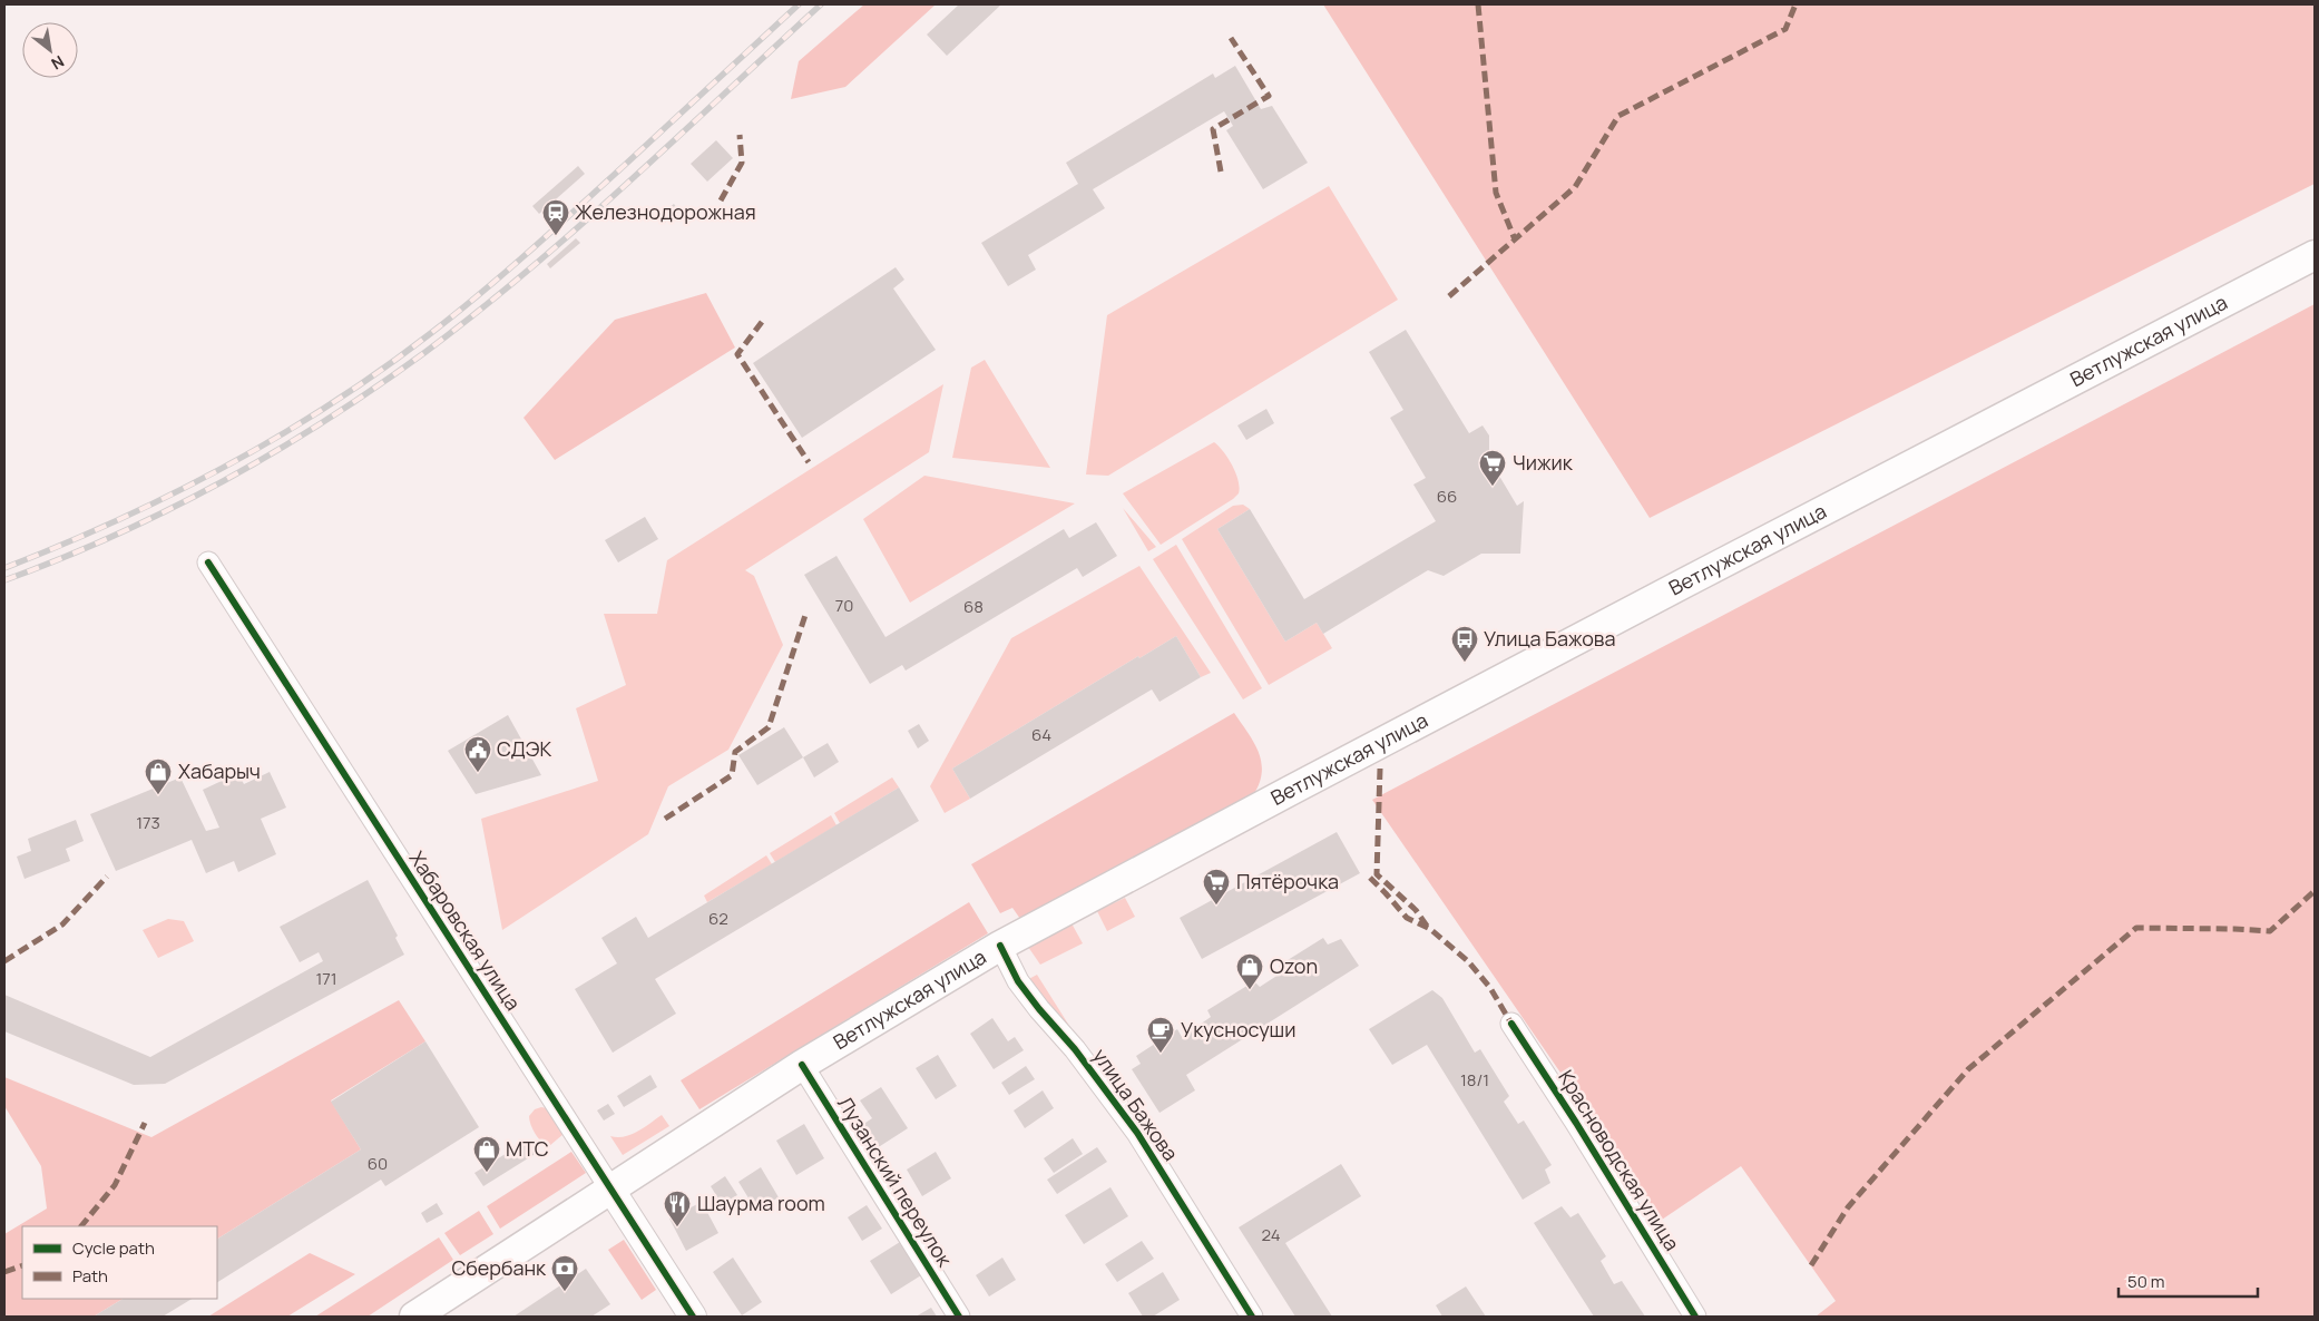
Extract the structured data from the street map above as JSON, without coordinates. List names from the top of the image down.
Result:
{
  "streets": {
    "main road": ["Ветлужская улица"],
    "street": [
      "Хабаровская улица",
      "улица Бажова",
      "Красноводская улица",
      "Лузанский переулок"
    ]
  },
  "crossings": [
    ["Ветлужская улица", "Хабаровская улица"],
    ["Ветлужская улица", "улица Бажова"],
    ["Ветлужская улица", "Лузанский переулок"]
  ],
  "places": {
    "station": ["Железнодорожная"],
    "supermarket": ["Чижик", "Пятёрочка"],
    "bus stop": ["Улица Бажова"],
    "public building": ["СДЭК"],
    "shop": ["Хабарыч", "Ozon", "МТС"],
    "cafe": ["Укусносуши"],
    "restaurant": ["Шаурма room"],
    "bank": ["Сбербанк"]
  },
  "house_numbers": [
    "66",
    "70",
    "68",
    "64",
    "173",
    "62",
    "171",
    "18/1",
    "60",
    "24"
  ],
  "legend": ["Cycle path", "Path"],
  "scale_bar": "50 m",
  "north": "bottom right"
}
